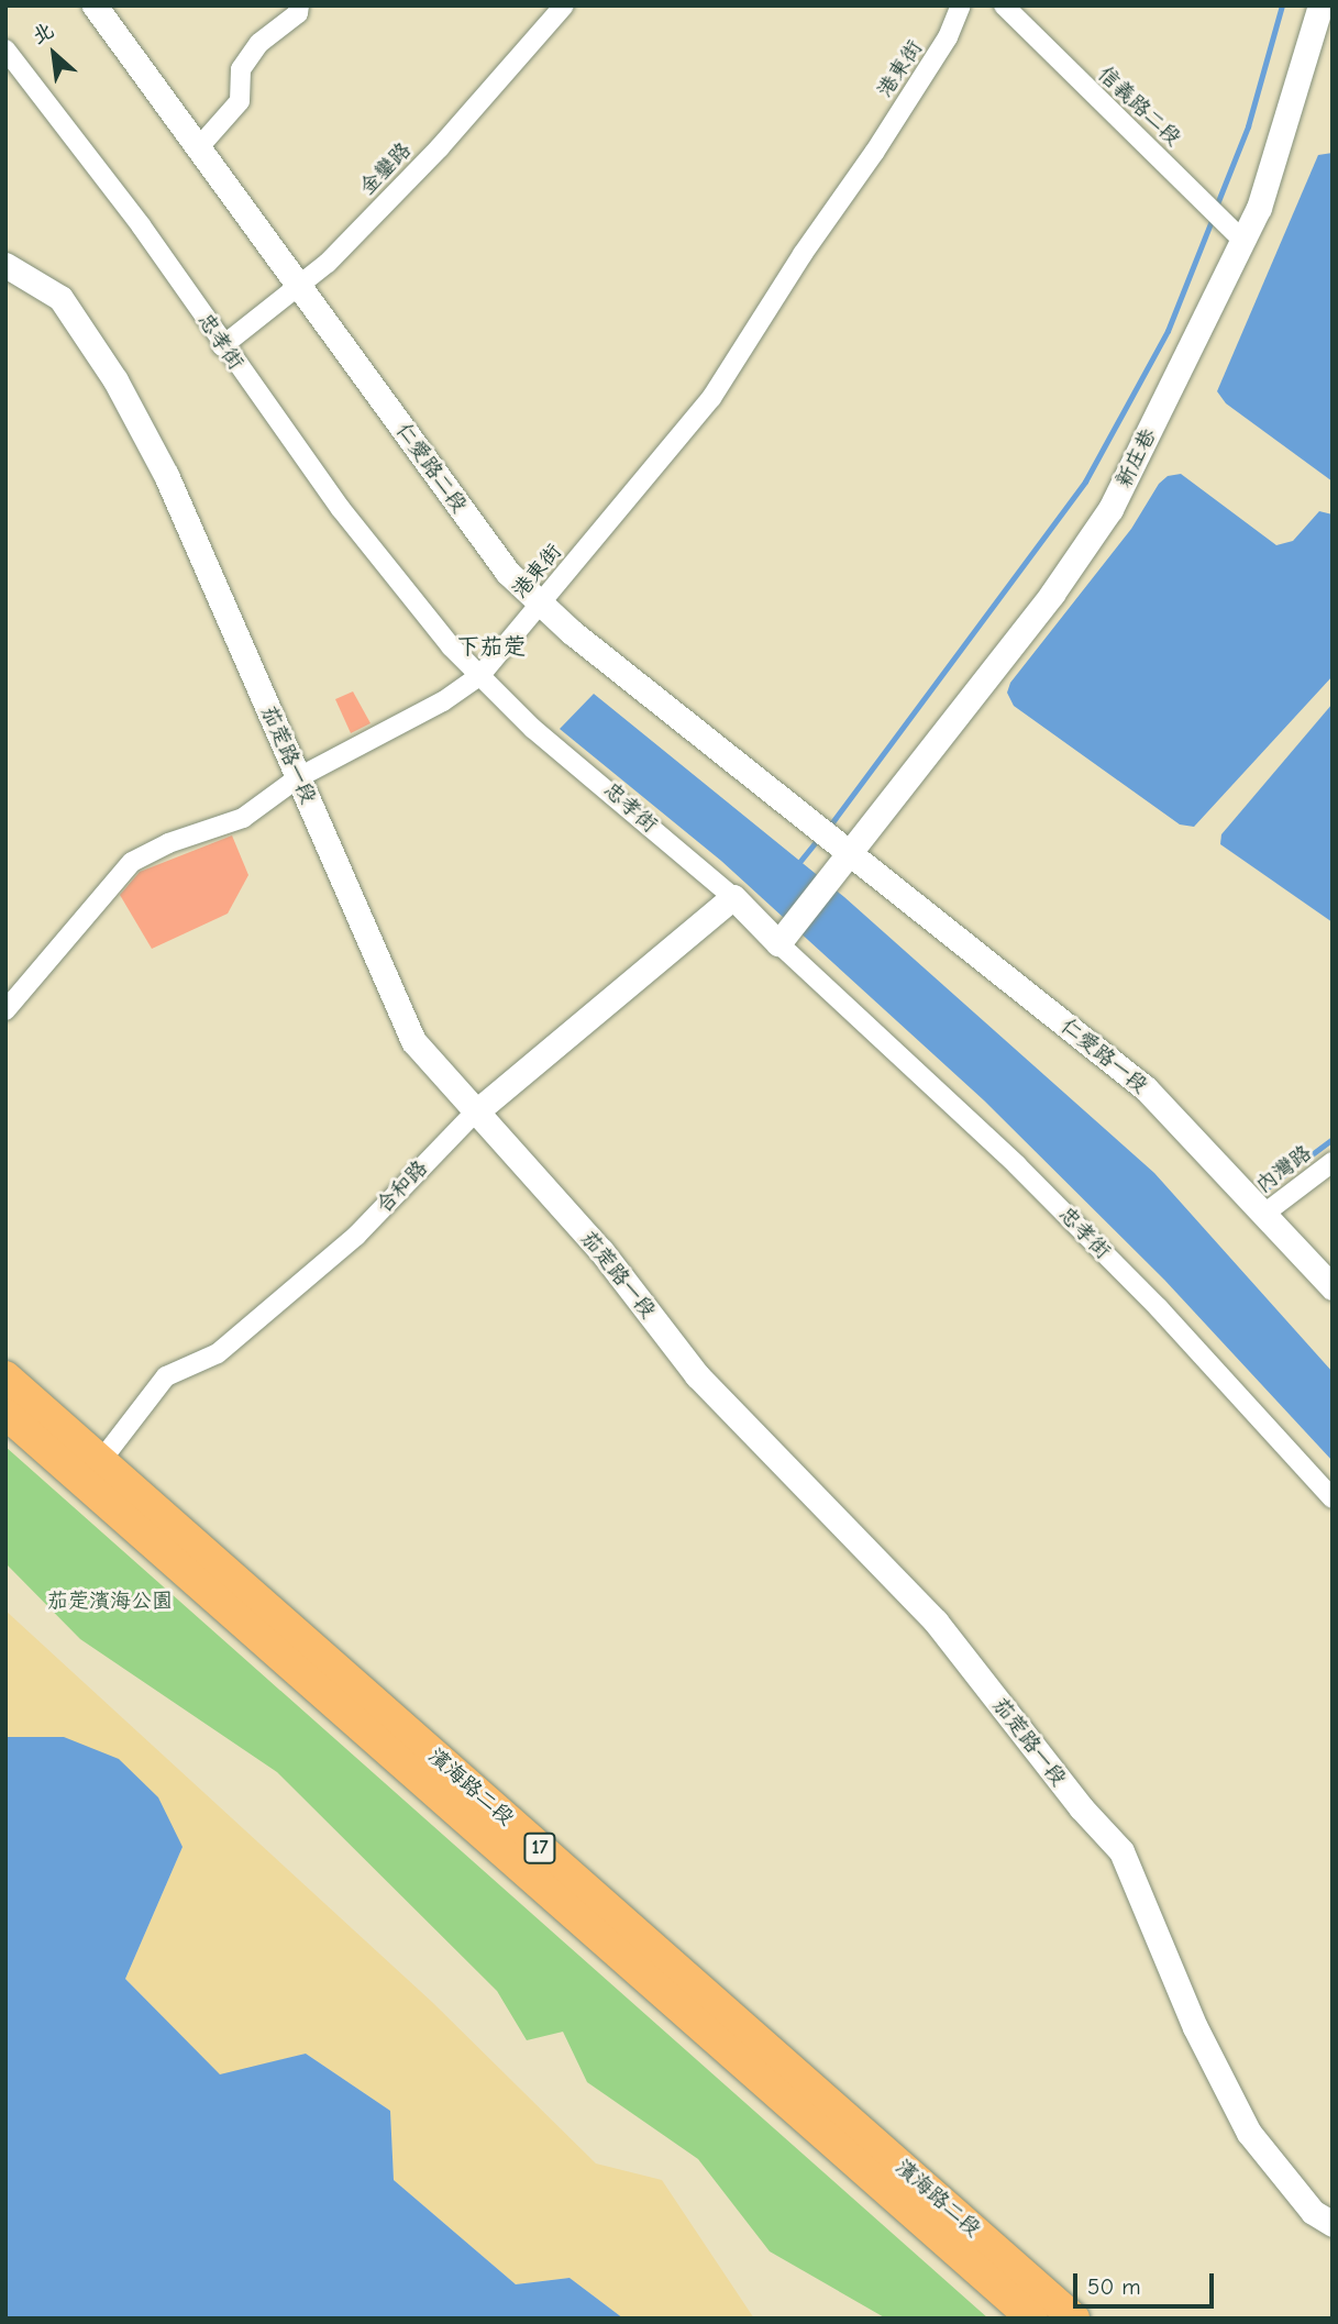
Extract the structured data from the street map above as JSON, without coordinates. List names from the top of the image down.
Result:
{
  "streets": {
    "main road": ["濱海路二段", "17"],
    "street": [
      "港東街",
      "信義路二段",
      "金鑾路",
      "忠孝街",
      "新庄巷",
      "仁愛路二段",
      "茄萣路一段",
      "仁愛路一段",
      "內灣路",
      "合和路"
    ]
  },
  "crossings": [
    ["港東街", "忠孝街"],
    ["港東街", "仁愛路二段"],
    ["港東街", "茄萣路一段"],
    ["信義路二段", "新庄巷"],
    ["金鑾路", "忠孝街"],
    ["金鑾路", "仁愛路二段"],
    ["忠孝街", "新庄巷"],
    ["忠孝街", "合和路"],
    ["新庄巷", "仁愛路二段"],
    ["新庄巷", "仁愛路一段"],
    ["仁愛路二段", "仁愛路一段"],
    ["茄萣路一段", "合和路"],
    ["仁愛路一段", "內灣路"],
    ["合和路", "濱海路二段"]
  ],
  "districts": ["下茄萣"],
  "parks": ["茄萣濱海公園"],
  "scale_bar": "50 m",
  "north": "top left"
}
